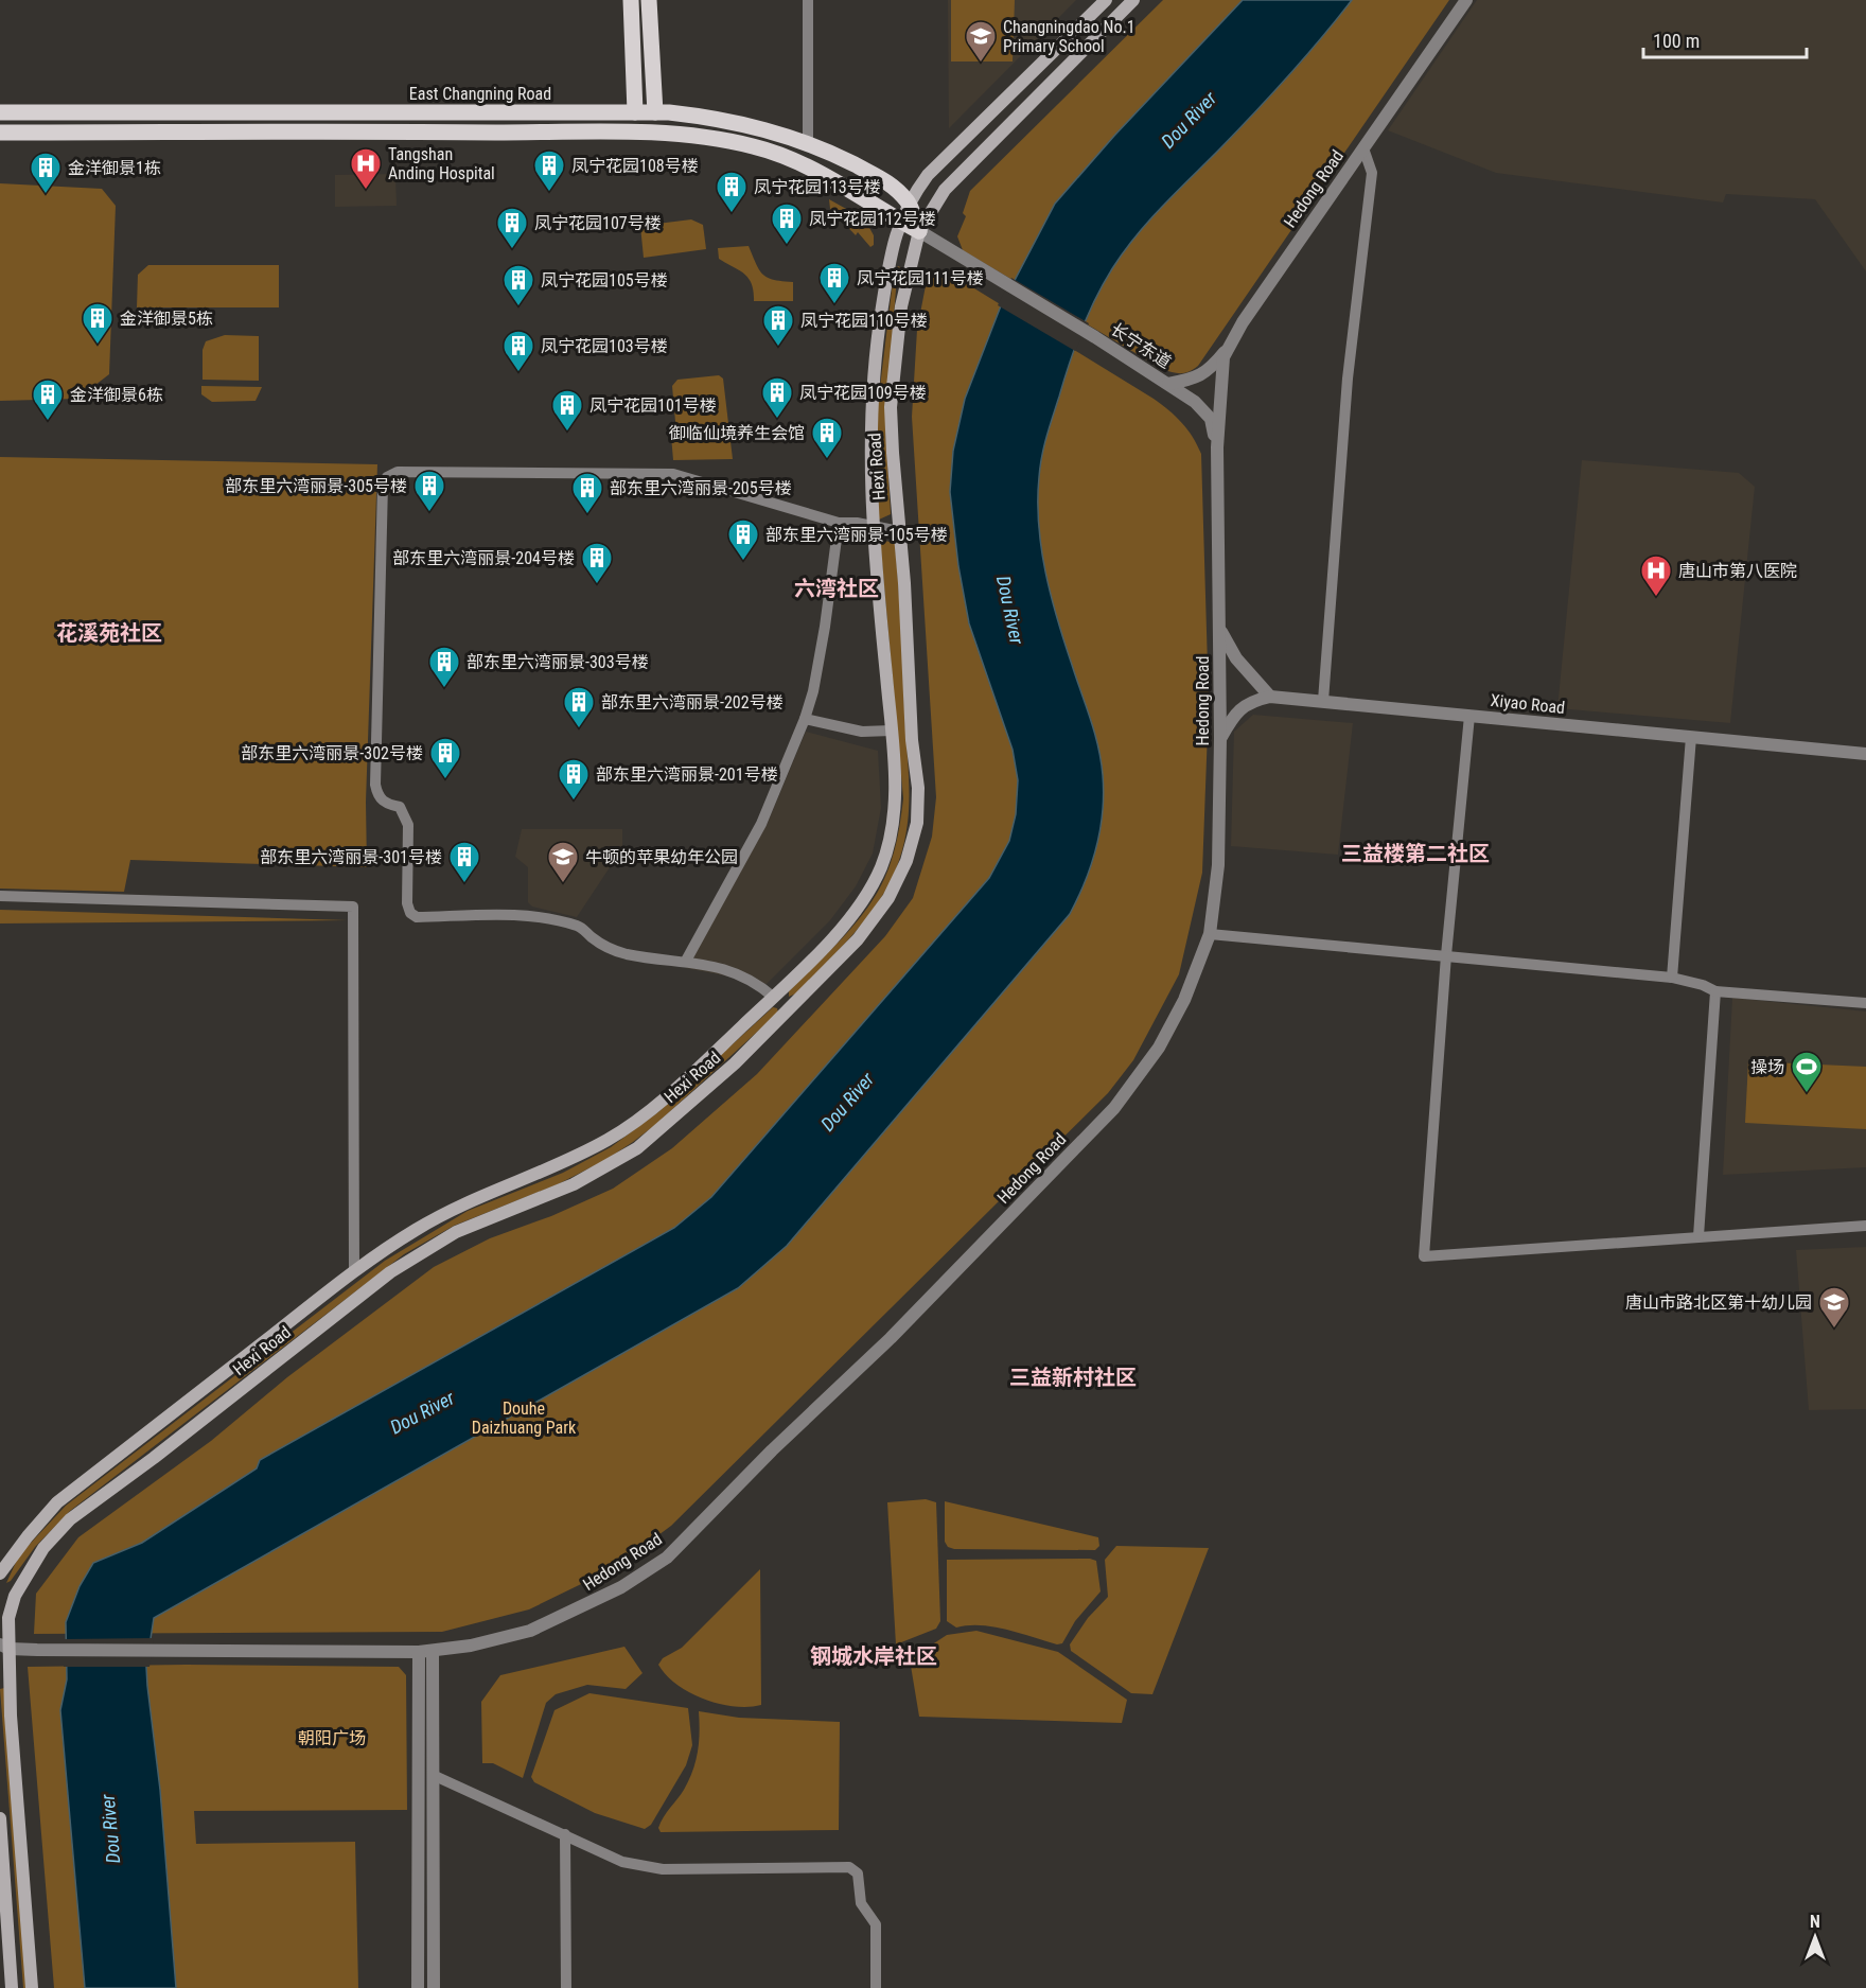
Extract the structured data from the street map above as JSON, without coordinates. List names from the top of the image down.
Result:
{
  "streets": {
    "main road": ["East Changning Road", "Hexi Road"],
    "street": ["Hedong Road", "长宁东道", "Xiyao Road"]
  },
  "crossings": [
    ["East Changning Road", "长宁东道"],
    ["East Changning Road", "Hexi Road"],
    ["Hedong Road", "长宁东道"],
    ["Hedong Road", "Hexi Road"],
    ["长宁东道", "Hexi Road"]
  ],
  "districts": [
    "六湾社区",
    "花溪苑社区",
    "三益楼第二社区",
    "三益新村社区",
    "钢城水岸社区"
  ],
  "water": ["Dou River"],
  "parks": ["Douhe Daizhuang Park", "朝阳广场"],
  "places": {
    "school or university": ["Changningdao No.1 Primary School", "牛顿的苹果幼年公园", "唐山市路北区第十幼儿园"],
    "hospital": ["Tangshan Anding Hospital", "唐山市第八医院"],
    "building": [
      "凤宁花园108号楼",
      "金洋御景1栋",
      "凤宁花园113号楼",
      "凤宁花园112号楼",
      "凤宁花园107号楼",
      "凤宁花园111号楼",
      "凤宁花园105号楼",
      "金洋御景5栋",
      "凤宁花园110号楼",
      "凤宁花园103号楼",
      "凤宁花园109号楼",
      "金洋御景6栋",
      "凤宁花园101号楼",
      "御临仙境养生会馆",
      "部东里六湾丽景-305号楼",
      "部东里六湾丽景-205号楼",
      "部东里六湾丽景-105号楼",
      "部东里六湾丽景-204号楼",
      "部东里六湾丽景-303号楼",
      "部东里六湾丽景-202号楼",
      "部东里六湾丽景-302号楼",
      "部东里六湾丽景-201号楼",
      "部东里六湾丽景-301号楼"
    ],
    "sports": ["操场"]
  },
  "scale_bar": "100 m",
  "north": "top"
}
